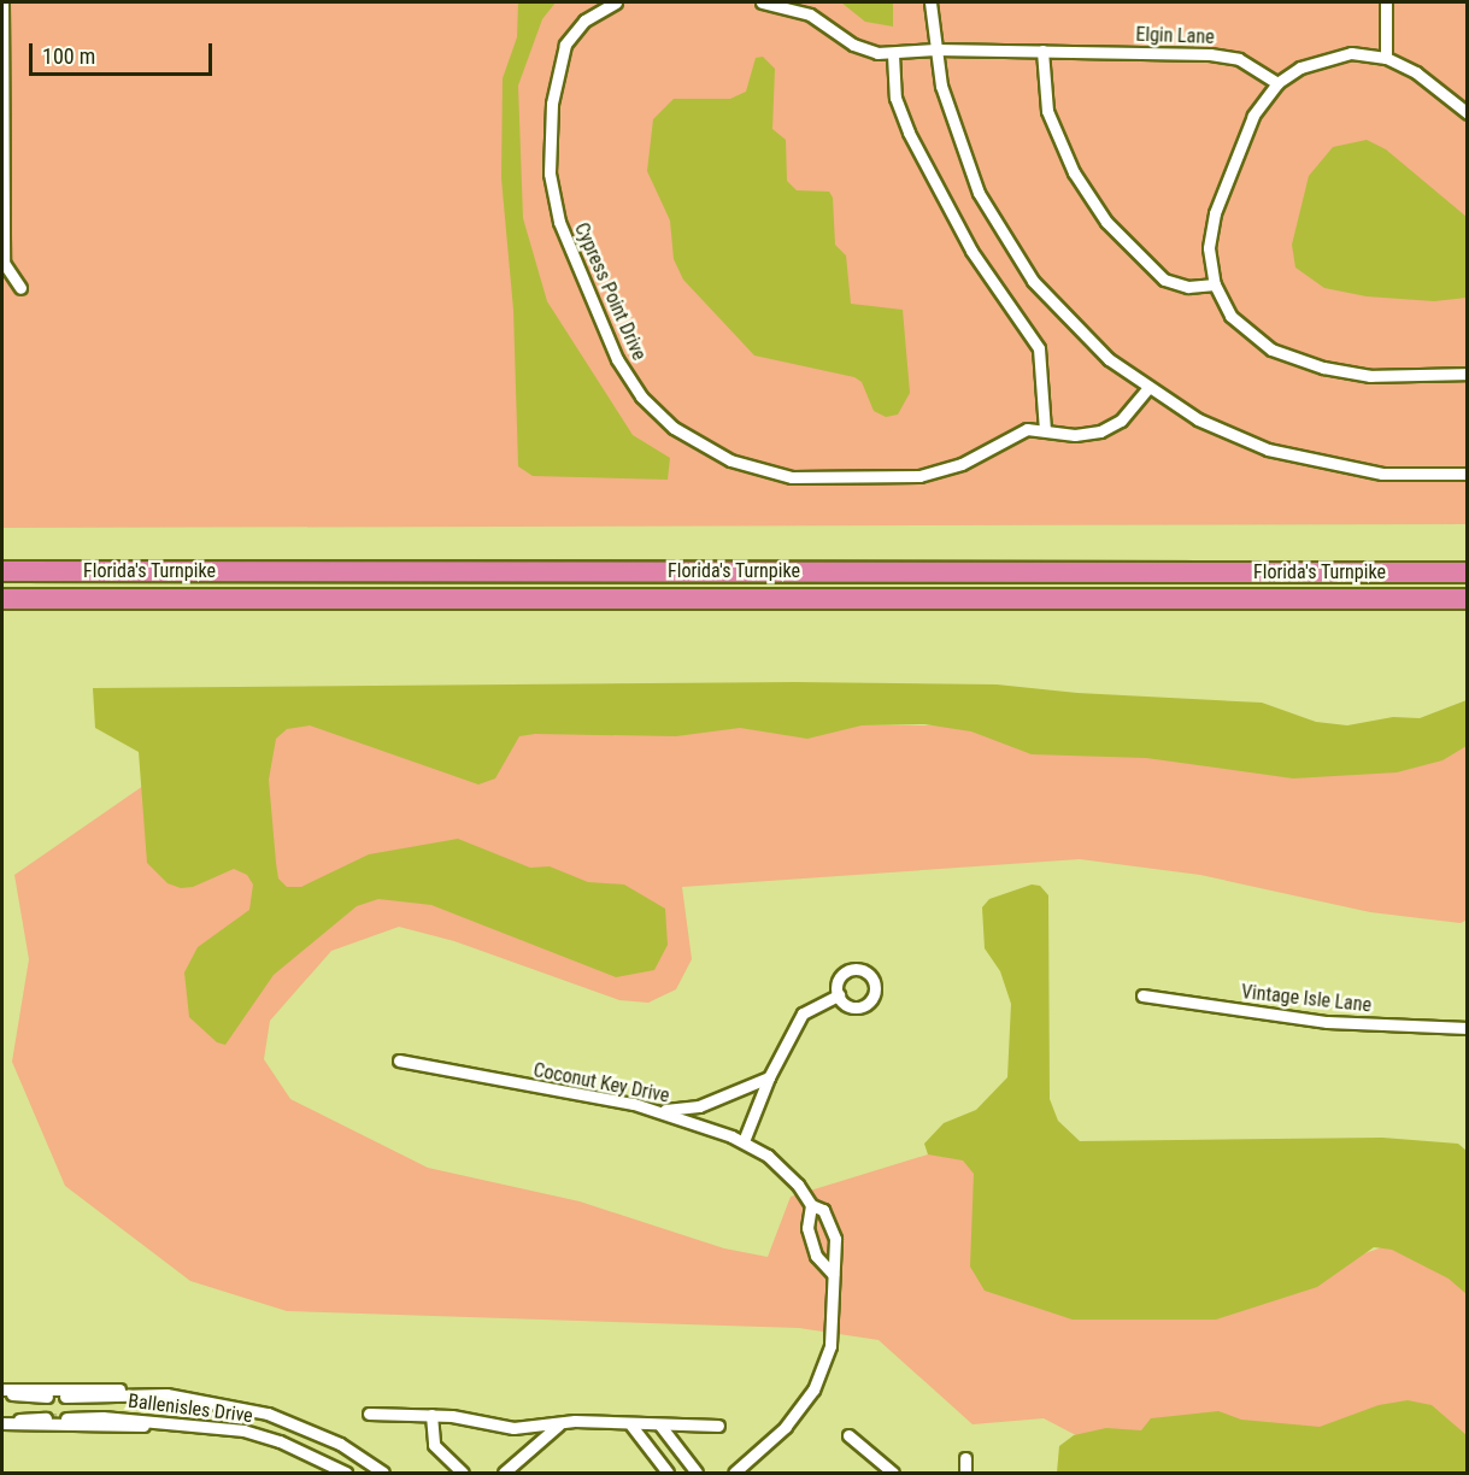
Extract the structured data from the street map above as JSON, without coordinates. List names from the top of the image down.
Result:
{
  "streets": {
    "highway": ["Florida's Turnpike"],
    "street": [
      "Elgin Lane",
      "Cypress Point Drive",
      "Vintage Isle Lane",
      "Coconut Key Drive",
      "Ballenisles Drive"
    ]
  },
  "scale_bar": "100 m"
}
